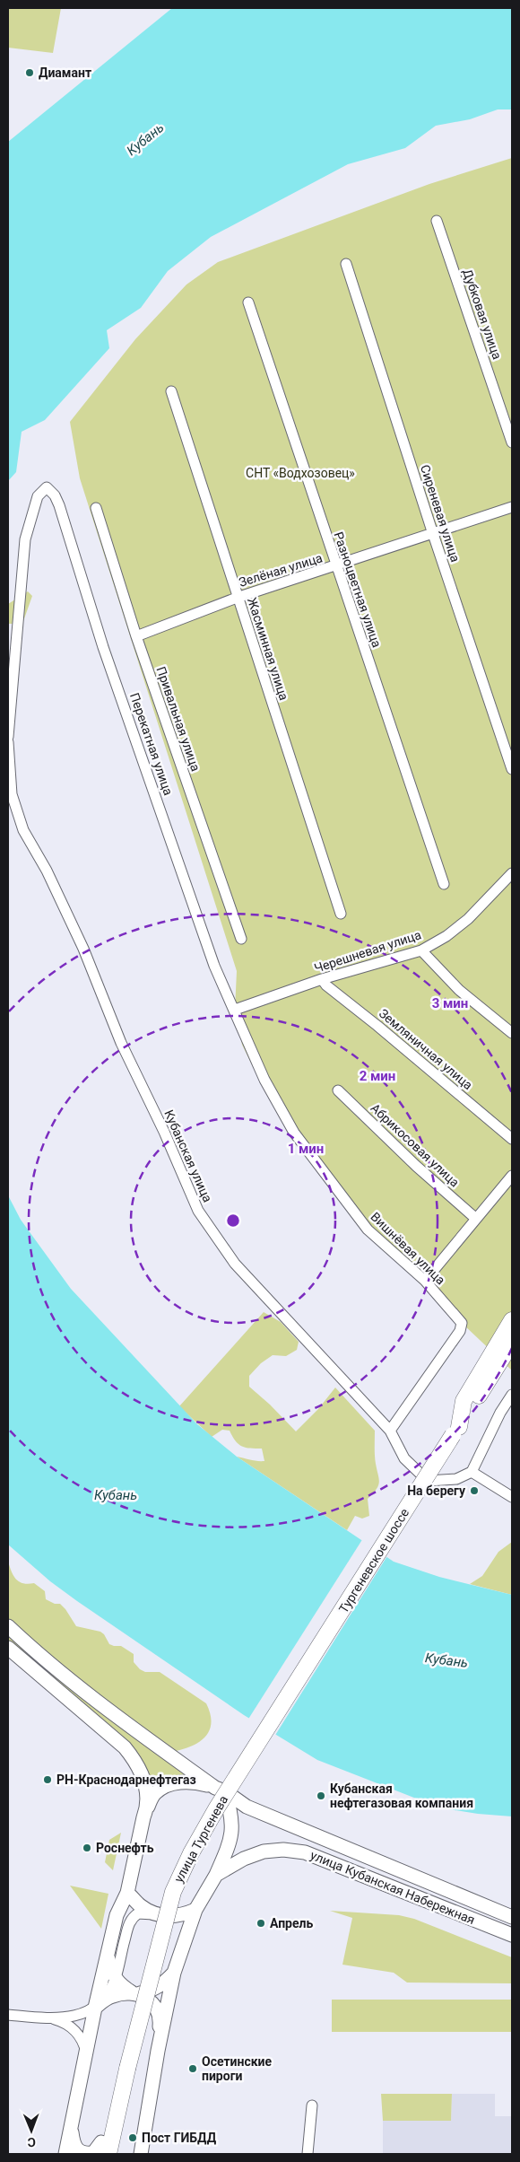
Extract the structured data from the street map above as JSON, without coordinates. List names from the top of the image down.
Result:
{
  "streets": {
    "highway": ["Тургеневское шоссе", "улица Тургенева"],
    "main road": ["улица Кубанская Набережная"],
    "street": [
      "Дубковая улица",
      "Сиреневая улица",
      "Зелёная улица",
      "Разноцветная улица",
      "Жасминная улица",
      "Привальная улица",
      "Перекатная улица",
      "Черешневая улица",
      "Земляничная улица",
      "Абрикосовая улица",
      "Кубанская улица",
      "Вишнёвая улица"
    ]
  },
  "crossings": [
    ["Сиреневая улица", "Зелёная улица"],
    ["Зелёная улица", "Разноцветная улица"],
    ["Зелёная улица", "Жасминная улица"],
    ["Зелёная улица", "Привальная улица"],
    ["Перекатная улица", "Черешневая улица"],
    ["Перекатная улица", "Вишнёвая улица"],
    ["Черешневая улица", "Земляничная улица"],
    ["Черешневая улица", "Вишнёвая улица"],
    ["Кубанская улица", "Вишнёвая улица"],
    ["Тургеневское шоссе", "улица Тургенева"]
  ],
  "water": ["Кубань"],
  "parks": ["СНТ «Водхозовец»"],
  "places": [
    "Диамант",
    "На берегу",
    "РН-Краснодарнефтегаз",
    "Кубанская нефтегазовая компания",
    "Роснефть",
    "Апрель",
    "Осетинские пироги",
    "Пост ГИБДД"
  ],
  "north": "bottom",
  "rings": ["3 мин", "2 мин", "1 мин"]
}
